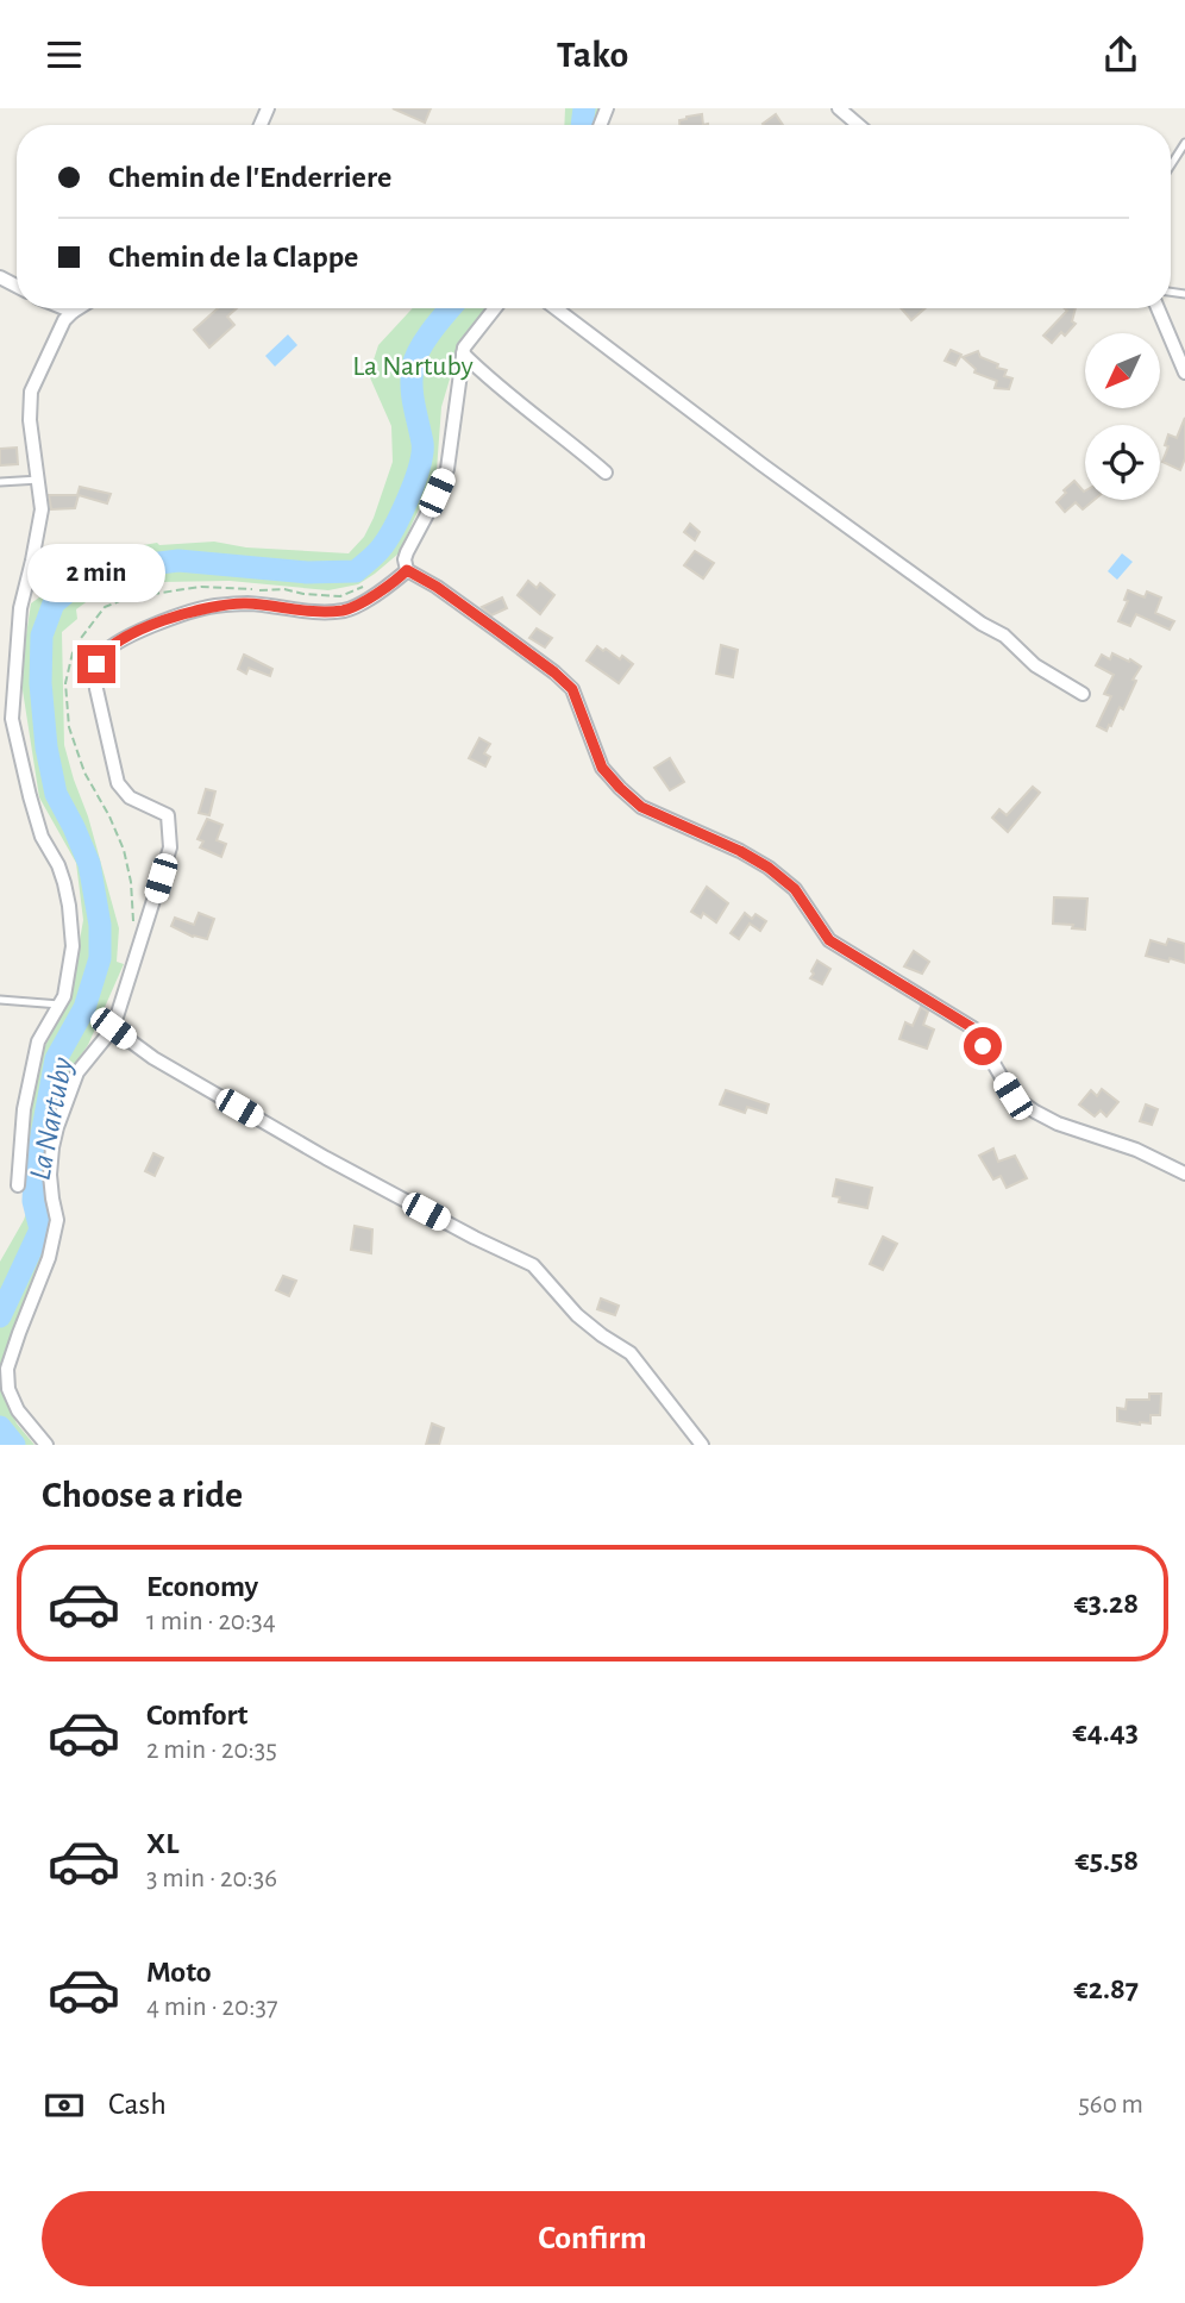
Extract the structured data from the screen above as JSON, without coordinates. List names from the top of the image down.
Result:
{
  "water": ["La Nartuby"],
  "parks": ["La Nartuby"],
  "north": "bottom left",
  "page": {
    "header": "Tako",
    "banner": ["Chemin de l'Enderriere", "Chemin de la Clappe"],
    "bubble": "2 min",
    "heading": "Choose a ride",
    "list": [
      {
        "name": "Economy",
        "note": "1 min · 20:34",
        "value": "€3.28"
      },
      {
        "name": "Comfort",
        "note": "2 min · 20:35",
        "value": "€4.43"
      },
      {
        "name": "XL",
        "note": "3 min · 20:36",
        "value": "€5.58"
      },
      {
        "name": "Moto",
        "note": "4 min · 20:37",
        "value": "€2.87"
      }
    ],
    "pay": ["Cash", "560 m"],
    "buttons": "Confirm"
  }
}
